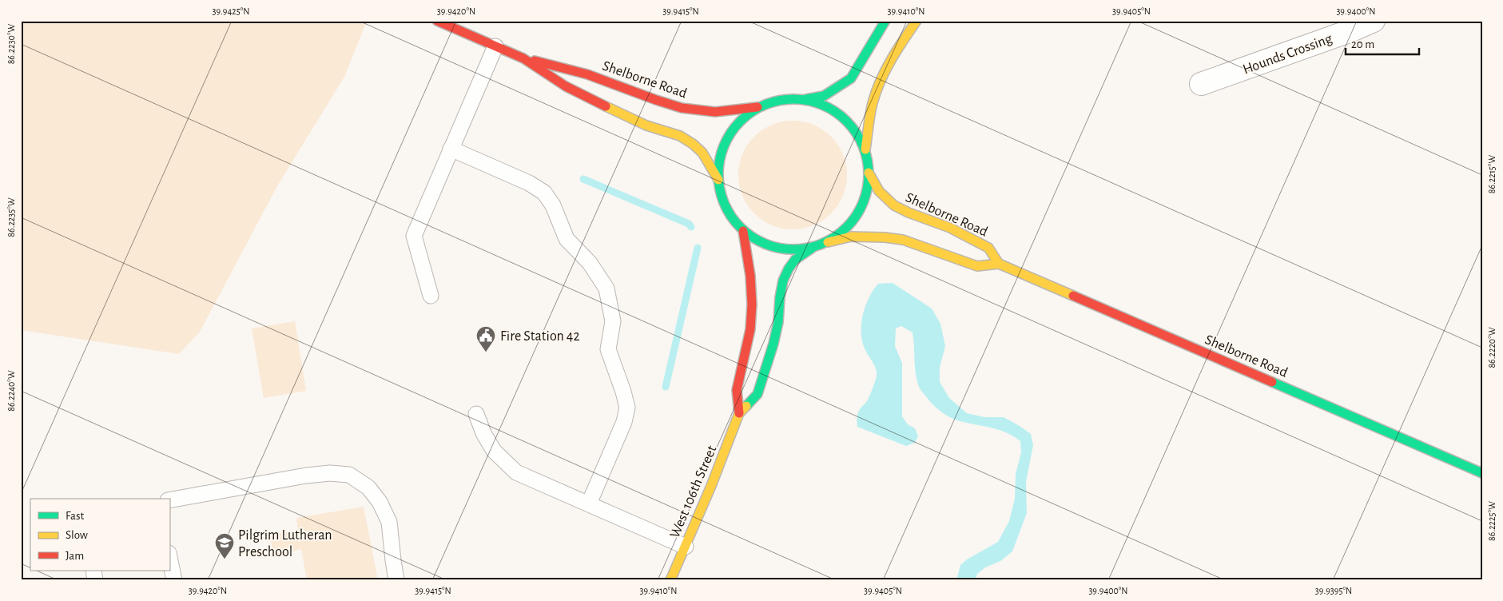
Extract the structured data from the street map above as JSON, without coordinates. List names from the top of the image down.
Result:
{
  "streets": {
    "street": ["Hounds Crossing", "Shelborne Road", "West 106th Street"]
  },
  "places": {
    "public building": ["Fire Station 42"],
    "school or university": ["Pilgrim Lutheran Preschool"]
  },
  "legend": ["Fast", "Slow", "Jam"],
  "scale_bar": "20 m",
  "coordinates": [
    "39.9425°N",
    "39.9420°N",
    "39.9415°N",
    "39.9410°N",
    "39.9405°N",
    "39.9400°N",
    "86.2230°W",
    "86.2215°W",
    "86.2235°W",
    "86.2220°W",
    "86.2240°W",
    "86.2225°W",
    "39.9395°N"
  ]
}
